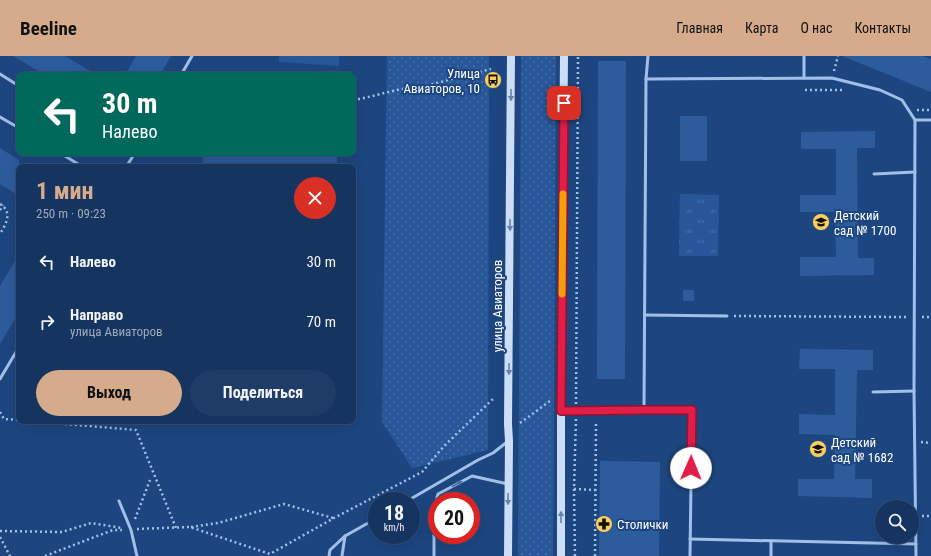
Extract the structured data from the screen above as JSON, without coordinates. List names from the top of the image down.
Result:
{
  "streets": {
    "street": ["улица Авиаторов"]
  },
  "places": {
    "bus stop": ["Улица Авиаторов, 10"],
    "school or university": ["Детский сад № 1700", "Детский сад № 1682"],
    "pharmacy": ["Столички"]
  },
  "page": {
    "header": "Beeline",
    "nav": [
      "Главная",
      "Карта",
      "О нас",
      "Контакты"
    ],
    "turn": ["30 m", "Налево"],
    "heading": ["1 мин", "250 m · 09:23"],
    "list": [
      {
        "name": "Налево",
        "value": "30 m"
      },
      {
        "name": "Направо",
        "note": "улица Авиаторов",
        "value": "70 m"
      }
    ],
    "buttons": ["Выход", "Поделиться"],
    "speed": "18 km/h",
    "limit": "20"
  }
}
